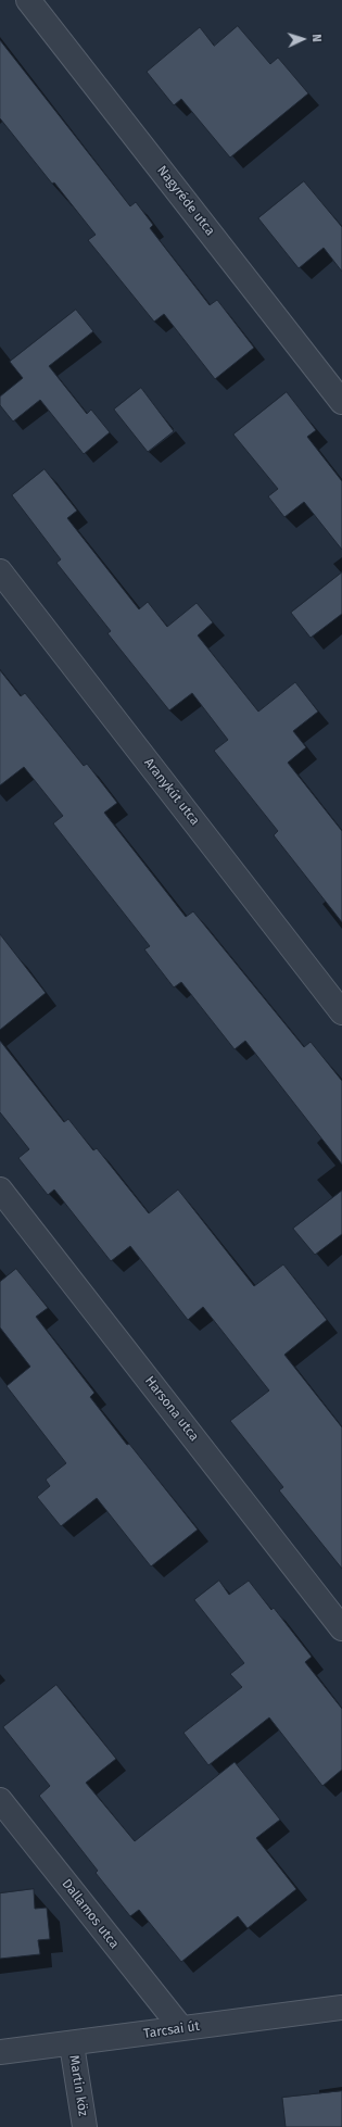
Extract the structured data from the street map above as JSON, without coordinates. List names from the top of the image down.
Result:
{
  "streets": {
    "street": [
      "Nagyréde utca",
      "Aranykút utca",
      "Harsona utca",
      "Dallamos utca",
      "Tarcsai út",
      "Martin köz"
    ]
  },
  "crossings": [
    ["Dallamos utca", "Tarcsai út"],
    ["Tarcsai út", "Martin köz"]
  ],
  "north": "right"
}
